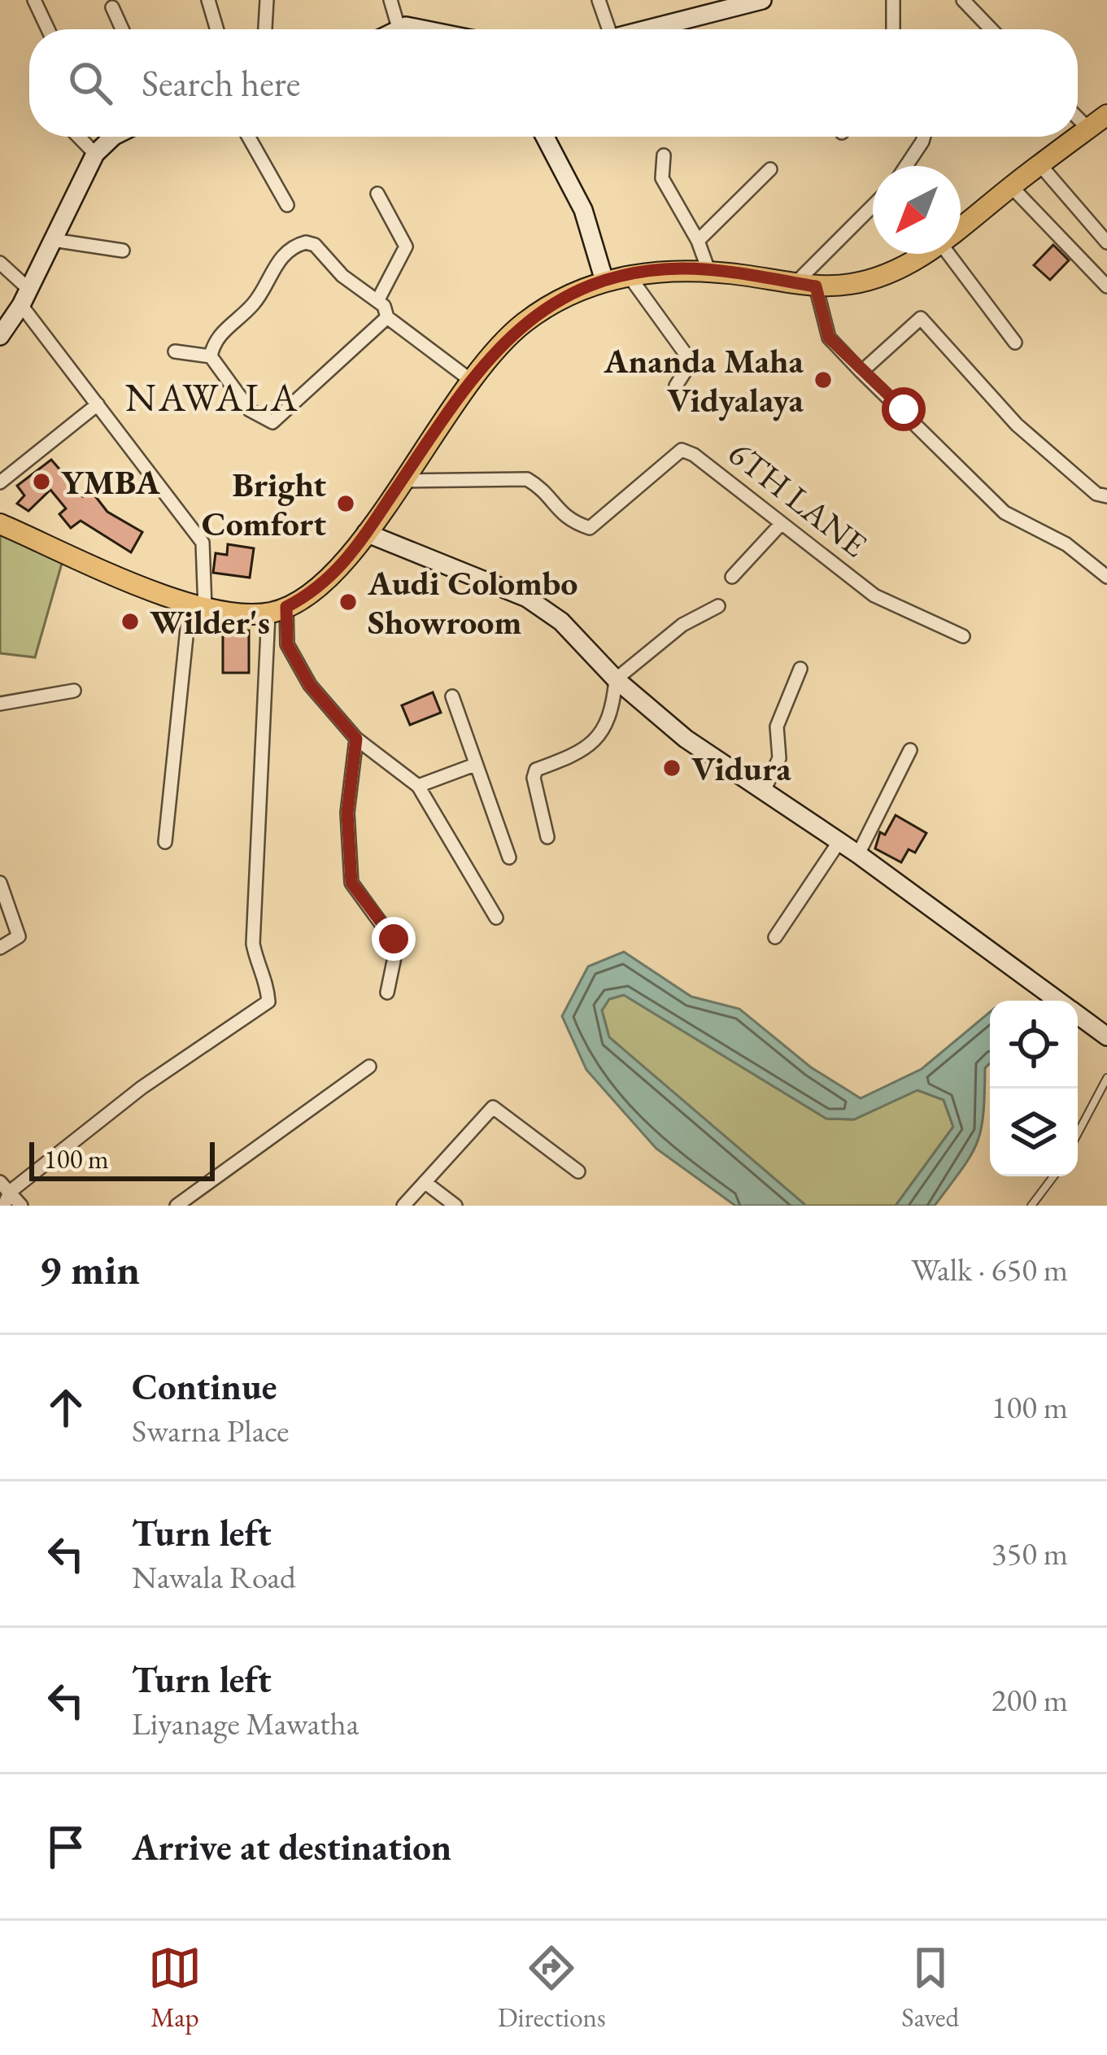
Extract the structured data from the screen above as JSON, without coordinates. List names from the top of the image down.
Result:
{
  "streets": {
    "street": ["6TH LANE"]
  },
  "districts": ["NAWALA"],
  "places": [
    "Ananda Maha Vidyalaya",
    "YMBA",
    "Bright Comfort",
    "Audi Colombo Showroom",
    "Wilder's",
    "Vidura"
  ],
  "scale_bar": "100 m",
  "north": "bottom left",
  "page": {
    "search": "Search here",
    "scale": "100 m",
    "heading": ["9 min", "Walk · 650 m"],
    "list": [
      ["Continue", "Swarna Place", "100 m"],
      ["Turn left", "Nawala Road", "350 m"],
      ["Turn left", "Liyanage Mawatha", "200 m"],
      "Arrive at destination"
    ],
    "nav": ["Map", "Directions", "Saved"]
  }
}
